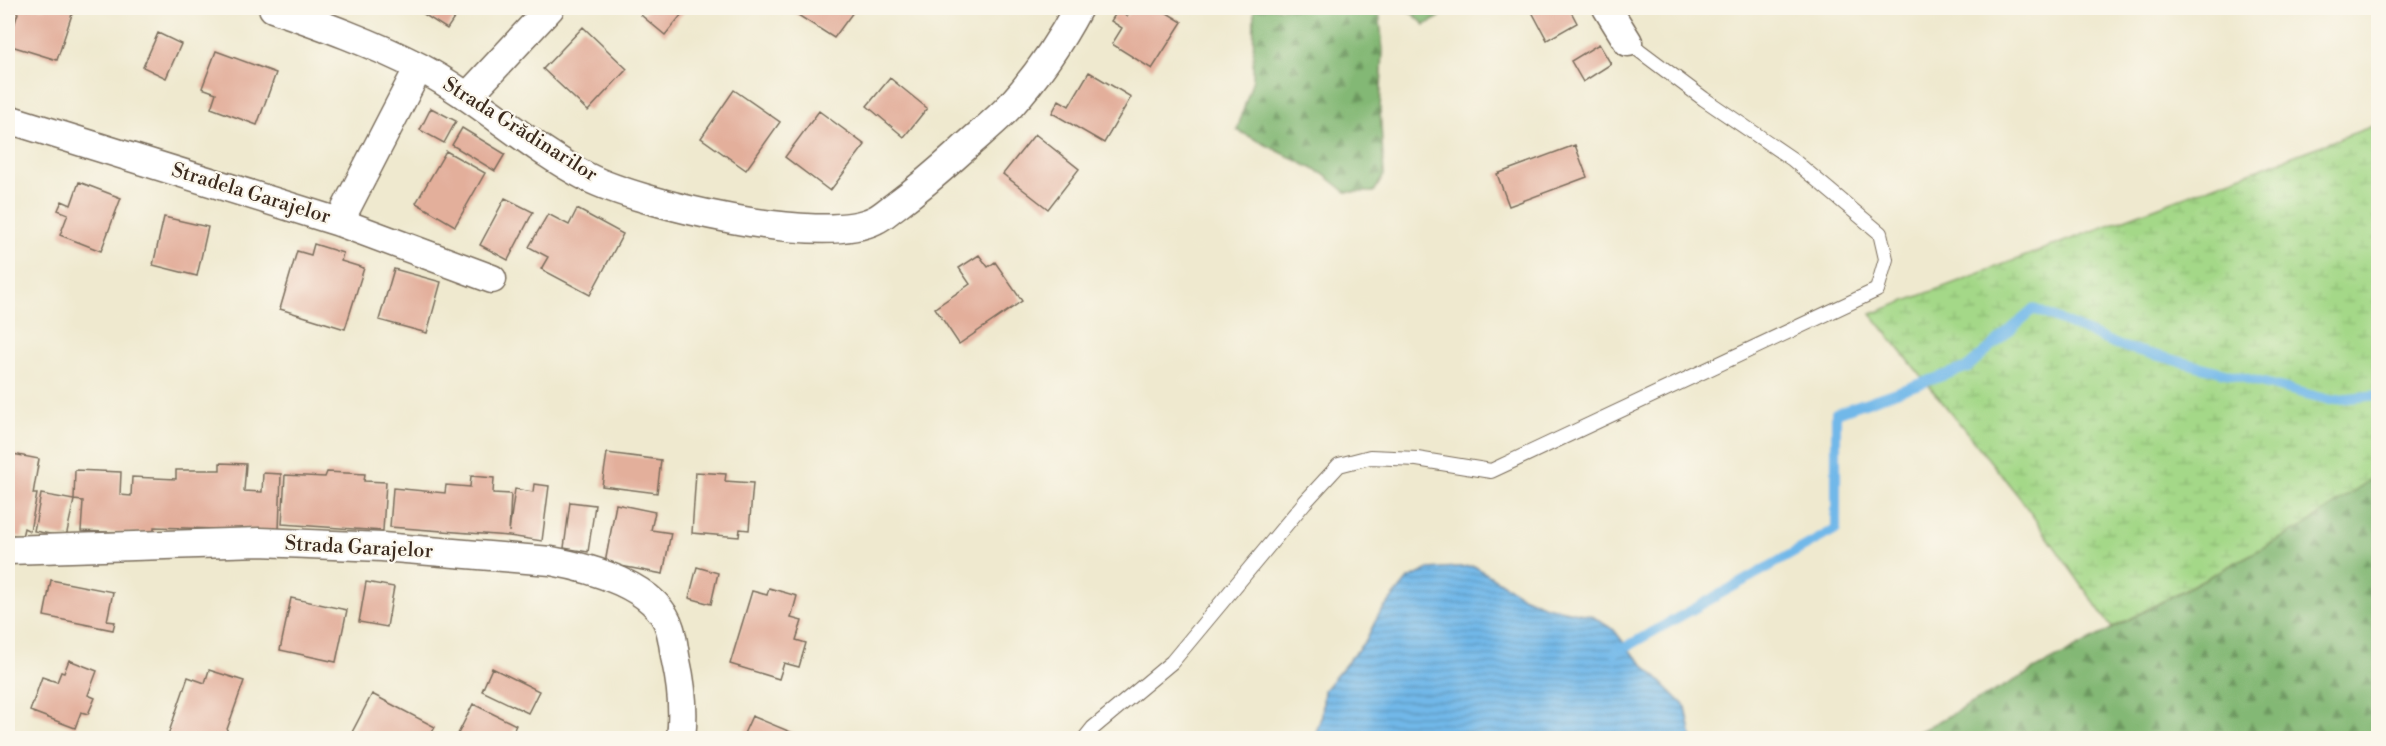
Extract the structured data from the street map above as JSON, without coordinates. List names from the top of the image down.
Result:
{
  "streets": {
    "street": ["Strada Grădinarilor", "Stradela Garajelor", "Strada Garajelor"]
  }
}
